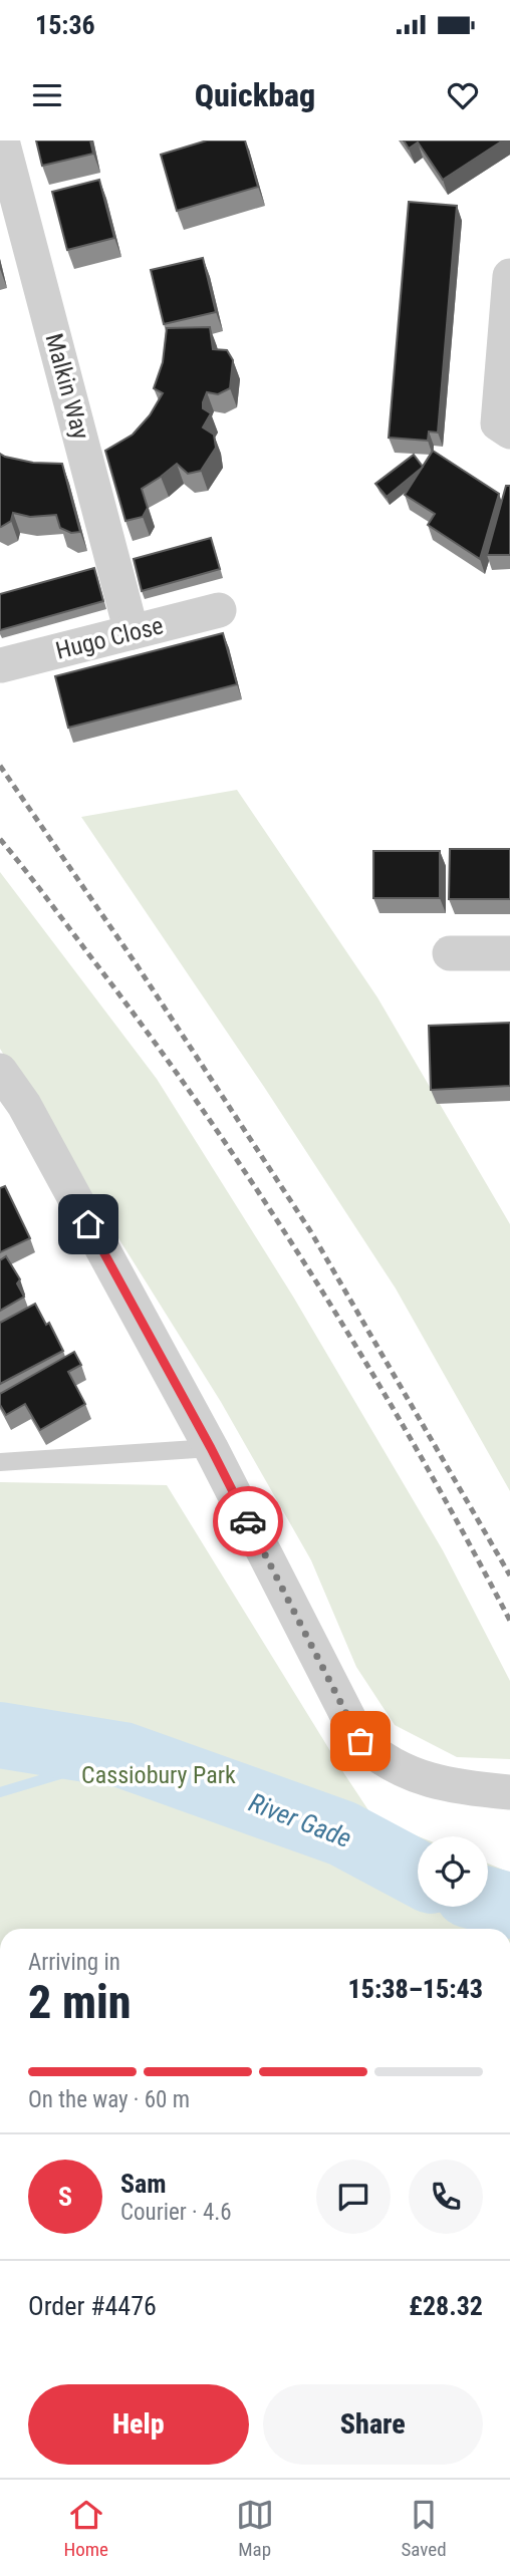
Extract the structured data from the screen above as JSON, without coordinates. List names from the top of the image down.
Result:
{
  "streets": {
    "street": ["Malkin Way", "Hugo Close"]
  },
  "crossings": [
    ["Malkin Way", "Hugo Close"]
  ],
  "water": ["River Gade"],
  "parks": ["Cassiobury Park"],
  "page": {
    "status": "15:36",
    "header": "Quickbag",
    "heading": ["2 min", "Arriving in", "15:38–15:43"],
    "panel": [
      "Sam",
      "Courier · 4.6",
      "Order #4476",
      "£28.32"
    ],
    "bar": "On the way · 60 m",
    "round": "S",
    "buttons": ["Help", "Share"],
    "tabs": ["Home", "Map", "Saved"]
  }
}
